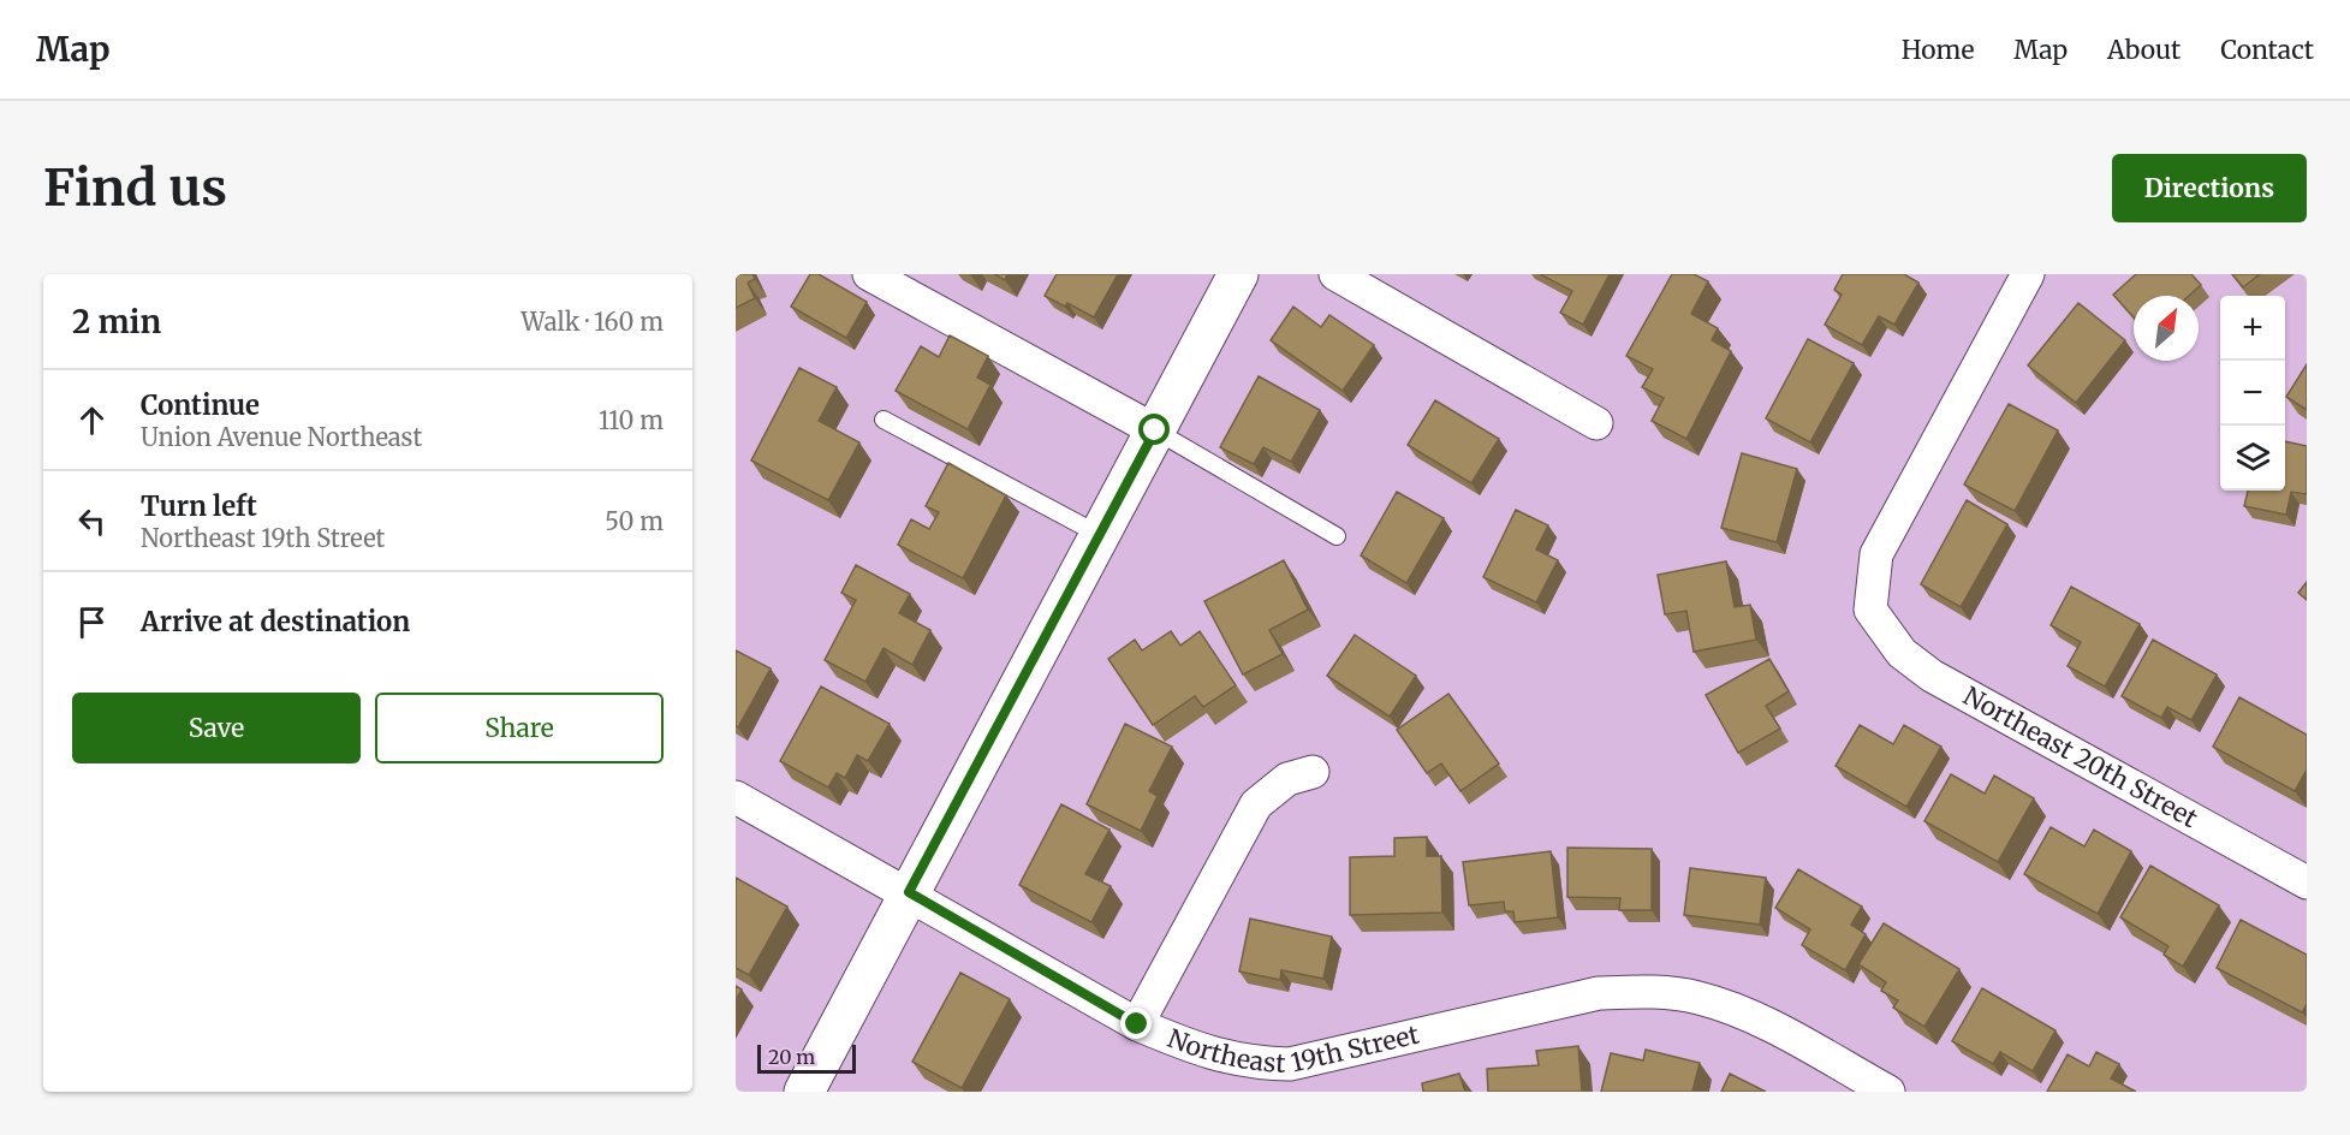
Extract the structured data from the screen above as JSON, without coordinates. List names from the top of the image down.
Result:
{
  "streets": {
    "street": ["Northeast 20th Street", "Northeast 19th Street"]
  },
  "scale_bar": "20 m",
  "north": "top right",
  "page": {
    "header": "Map",
    "nav": [
      "Home",
      "Map",
      "About",
      "Contact"
    ],
    "buttons": [
      "Directions",
      ["Save", "Share"]
    ],
    "title": "Find us",
    "heading": ["2 min", "Walk · 160 m"],
    "map_buttons": ["+", "−"],
    "list": [
      ["Continue", "Union Avenue Northeast", "110 m"],
      ["Turn left", "Northeast 19th Street", "50 m"],
      "Arrive at destination"
    ],
    "scale": "20 m"
  }
}
